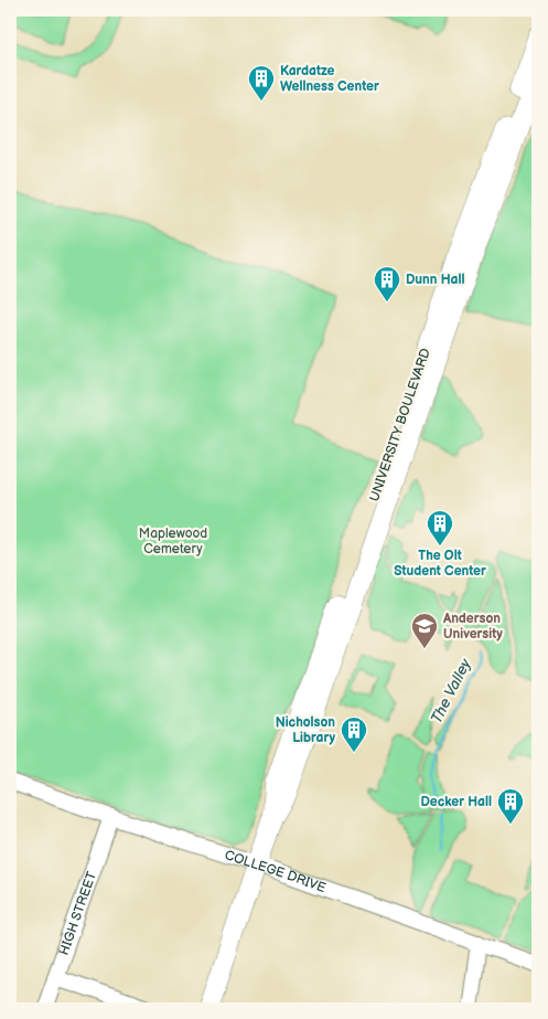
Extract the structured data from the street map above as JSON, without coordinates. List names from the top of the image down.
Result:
{
  "streets": {
    "main road": ["UNIVERSITY BOULEVARD"],
    "street": ["COLLEGE DRIVE", "HIGH STREET"]
  },
  "crossings": [
    ["UNIVERSITY BOULEVARD", "COLLEGE DRIVE"],
    ["COLLEGE DRIVE", "HIGH STREET"]
  ],
  "water": ["The Valley"],
  "parks": ["Maplewood Cemetery"],
  "places": {
    "building": [
      "Kardatze Wellness Center",
      "Dunn Hall",
      "The Olt Student Center",
      "Nicholson Library",
      "Decker Hall"
    ],
    "school or university": ["Anderson University"]
  }
}
